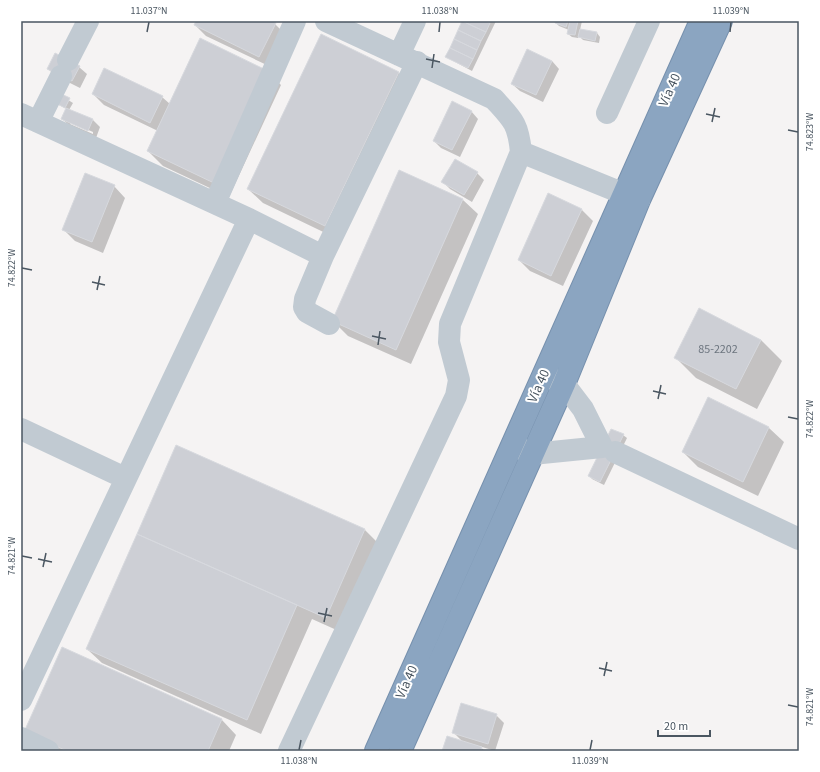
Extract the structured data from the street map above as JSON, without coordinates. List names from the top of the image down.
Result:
{
  "streets": {
    "highway": ["Vía 40"]
  },
  "house_numbers": ["85-2202"],
  "scale_bar": "20 m",
  "coordinates": [
    "11.037°N",
    "11.038°N",
    "11.039°N",
    "74.823°W",
    "74.822°W",
    "74.821°W"
  ]
}
